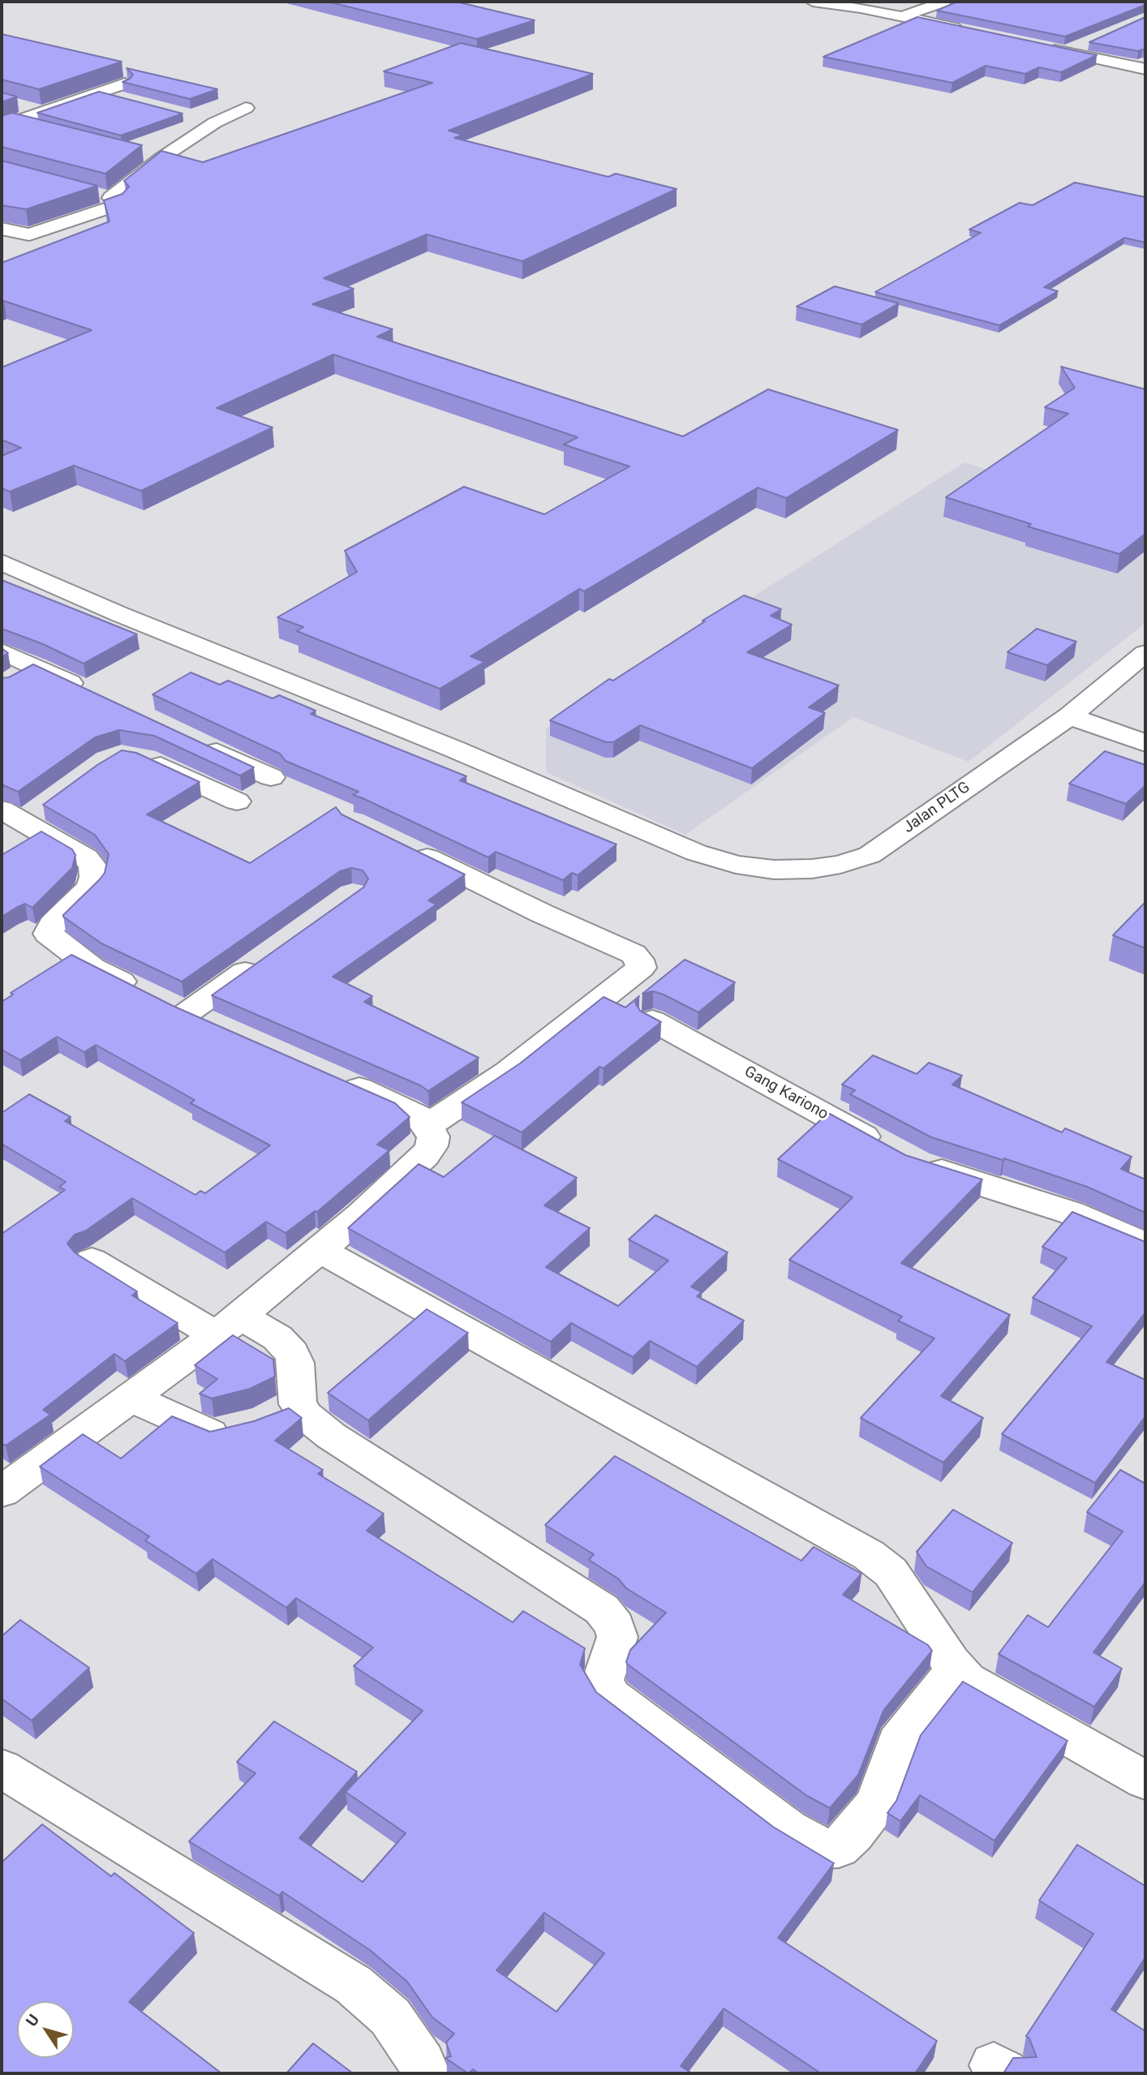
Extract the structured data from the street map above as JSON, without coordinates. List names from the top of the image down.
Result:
{
  "streets": {
    "street": ["Jalan PLTG", "Gang Kariono"]
  },
  "north": "top left"
}
